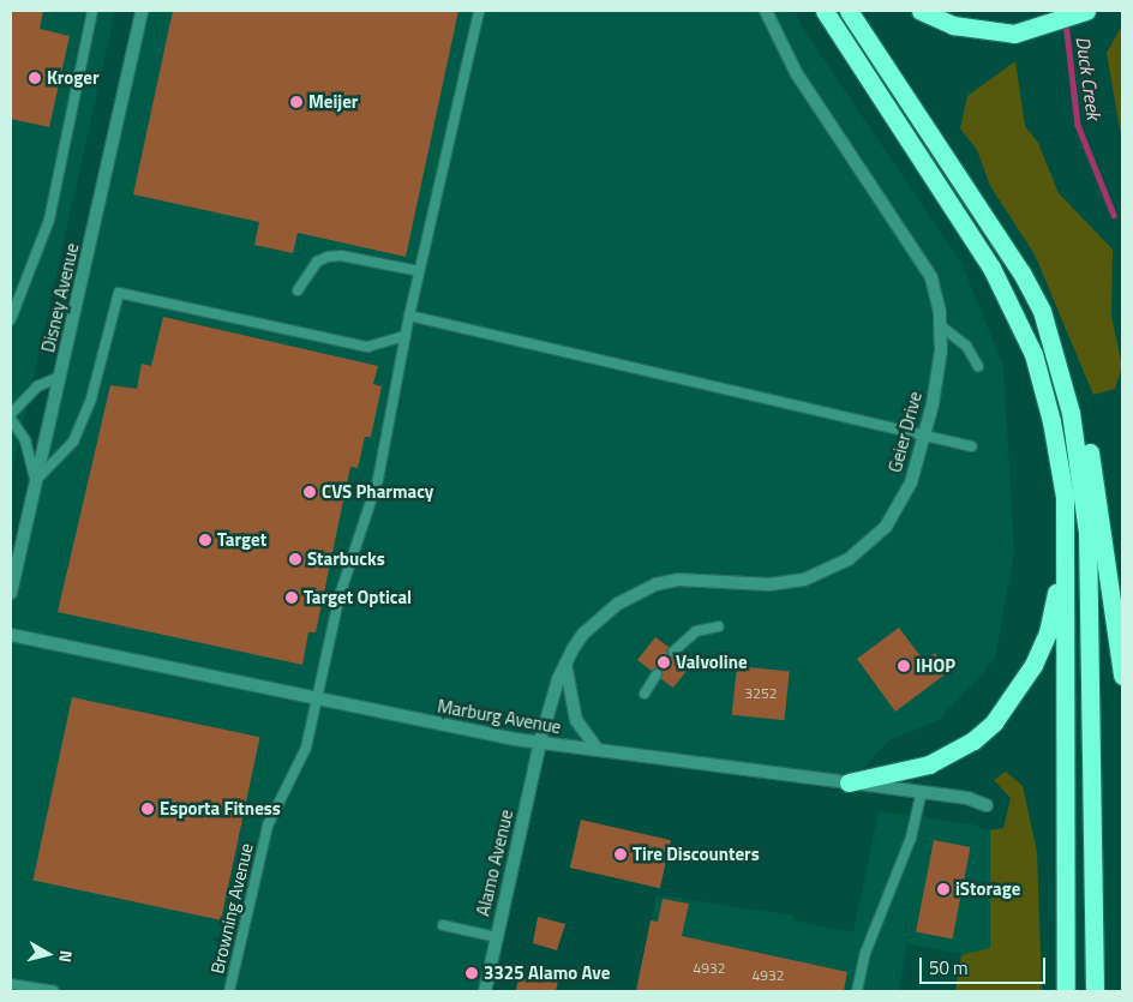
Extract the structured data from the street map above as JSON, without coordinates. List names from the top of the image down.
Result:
{
  "streets": {
    "street": [
      "Disney Avenue",
      "Geier Drive",
      "Marburg Avenue",
      "Alamo Avenue"
    ],
    "lane": ["Browning Avenue"]
  },
  "crossings": [
    ["Geier Drive", "Marburg Avenue"],
    ["Geier Drive", "Alamo Avenue"],
    ["Marburg Avenue", "Alamo Avenue"],
    ["Marburg Avenue", "Browning Avenue"]
  ],
  "water": ["Duck Creek"],
  "places": [
    "Kroger",
    "Meijer",
    "CVS Pharmacy",
    "Target",
    "Starbucks",
    "Target Optical",
    "Valvoline",
    "IHOP",
    "Esporta Fitness",
    "Tire Discounters",
    "iStorage",
    "3325 Alamo Ave"
  ],
  "house_numbers": ["3252", "4932", "4932"],
  "scale_bar": "50 m",
  "north": "right"
}
